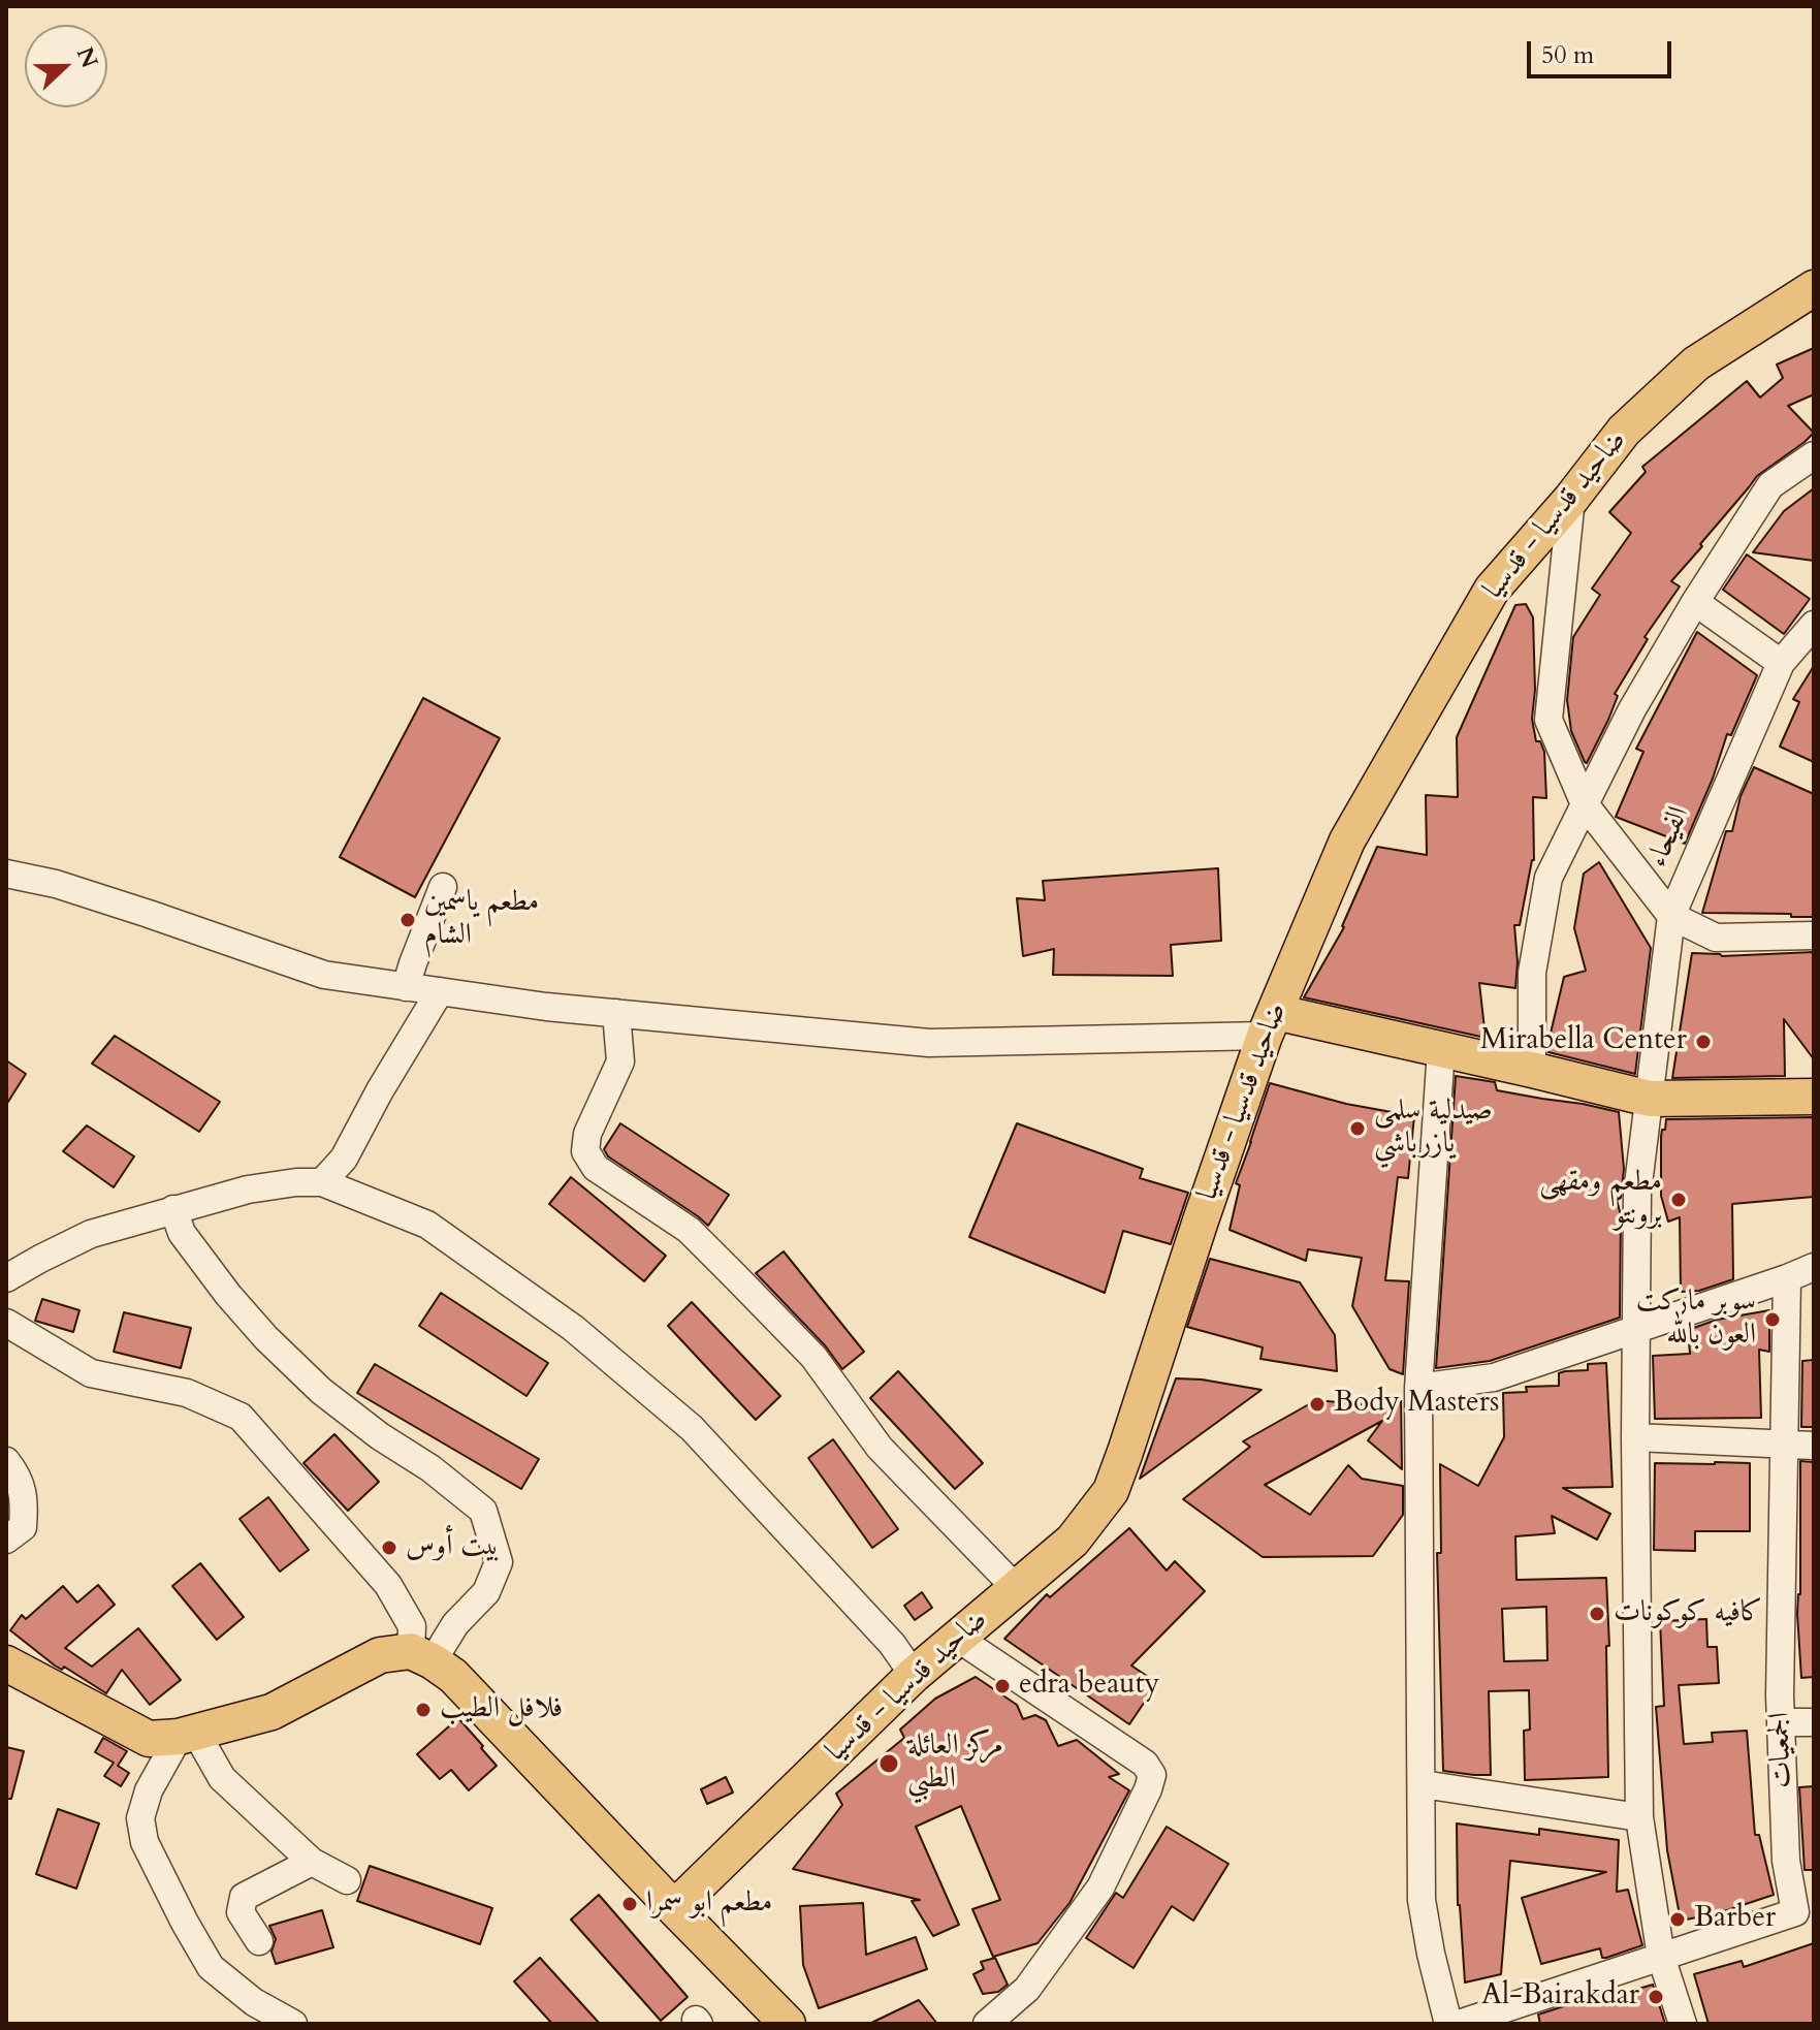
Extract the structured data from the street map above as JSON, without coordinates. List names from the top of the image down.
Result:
{
  "streets": {
    "main road": ["ضاحيد قدسيا - قدسيا"],
    "street": ["الفيحاء", "الجمعيات"]
  },
  "places": [
    "مطعم ياسمين الشام",
    "Mirabella Center",
    "صيدلية سلمى يازرباشي",
    "مطعم ومقهى برونتو",
    "سوبر ماركت العون بالله",
    "Body Masters",
    "بيت أوس",
    "كافيه كوكونات",
    "edra beauty",
    "فلافل الطيب",
    "مركز العائلة الطبي",
    "مطعم ابو سمرا",
    "Barber",
    "Al-Bairakdar"
  ],
  "scale_bar": "50 m",
  "north": "right"
}
